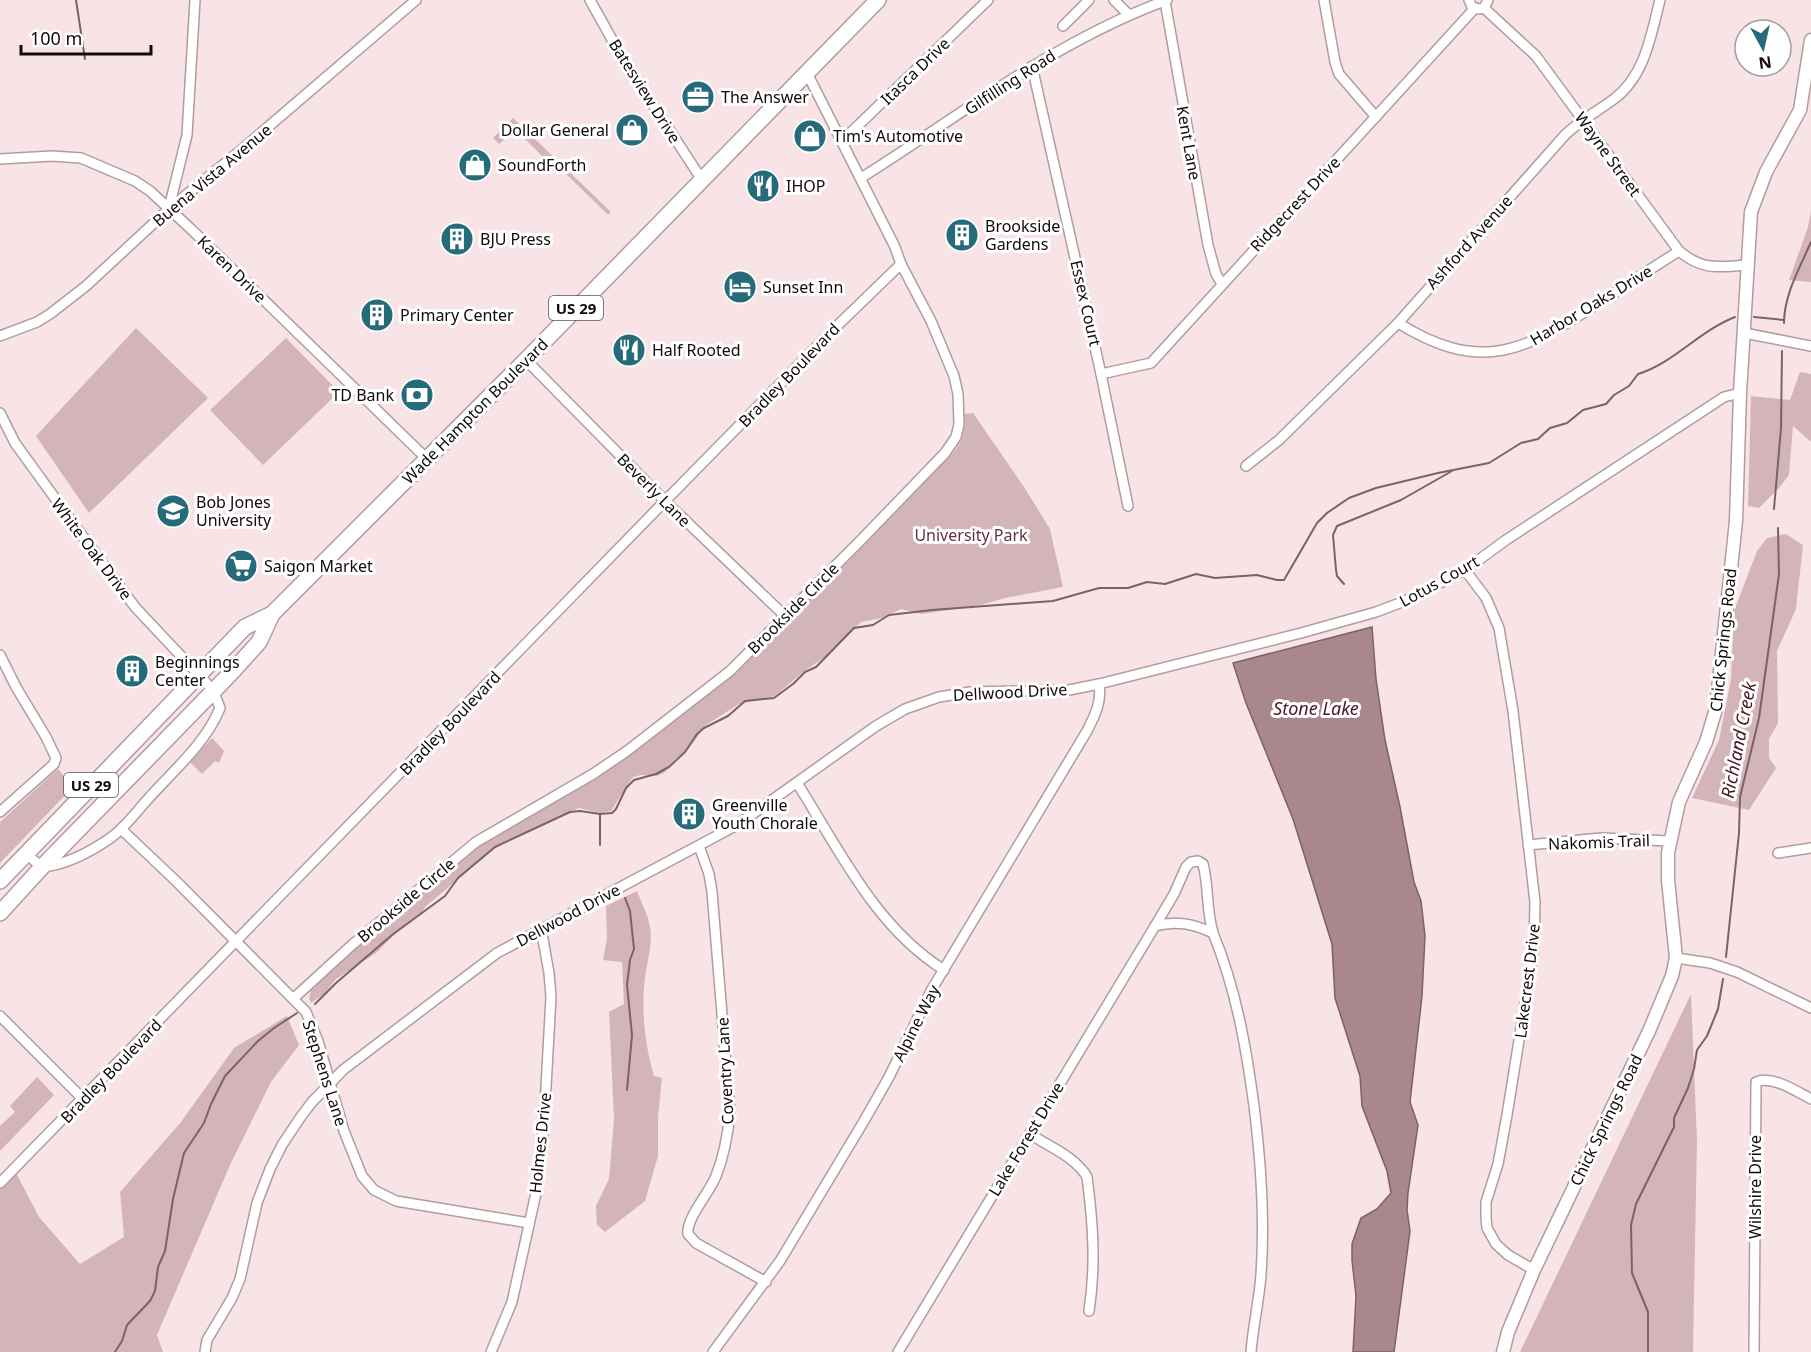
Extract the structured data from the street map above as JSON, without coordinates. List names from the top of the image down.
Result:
{
  "streets": {
    "main road": ["US 29", "Wade Hampton Boulevard"],
    "street": [
      "Itasca Drive",
      "Gilfilling Road",
      "Batesview Drive",
      "Kent Lane",
      "Wayne Street",
      "Buena Vista Avenue",
      "Ridgecrest Drive",
      "Ashford Avenue",
      "Karen Drive",
      "Essex Court",
      "Harbor Oaks Drive",
      "Bradley Boulevard",
      "Beverly Lane",
      "White Oak Drive",
      "Lotus Court",
      "Brookside Circle",
      "Chick Springs Road",
      "Dellwood Drive",
      "Nakomis Trail",
      "Lakecrest Drive",
      "Alpine Way",
      "Coventry Lane",
      "Stephens Lane",
      "Lake Forest Drive",
      "Holmes Drive",
      "Wilshire Drive"
    ]
  },
  "crossings": [
    ["Itasca Drive", "Brookside Circle"],
    ["Gilfilling Road", "Kent Lane"],
    ["Gilfilling Road", "Essex Court"],
    ["Gilfilling Road", "Brookside Circle"],
    ["Batesview Drive", "Wade Hampton Boulevard"],
    ["Kent Lane", "Ridgecrest Drive"],
    ["Wayne Street", "Ridgecrest Drive"],
    ["Wayne Street", "Ashford Avenue"],
    ["Wayne Street", "Harbor Oaks Drive"],
    ["Wayne Street", "Chick Springs Road"],
    ["Buena Vista Avenue", "Karen Drive"],
    ["Ridgecrest Drive", "Essex Court"],
    ["Ashford Avenue", "Harbor Oaks Drive"],
    ["Karen Drive", "Wade Hampton Boulevard"],
    ["Bradley Boulevard", "Beverly Lane"],
    ["Bradley Boulevard", "Brookside Circle"],
    ["Bradley Boulevard", "Stephens Lane"],
    ["Wade Hampton Boulevard", "Beverly Lane"],
    ["Wade Hampton Boulevard", "White Oak Drive"],
    ["Wade Hampton Boulevard", "Brookside Circle"],
    ["Beverly Lane", "Brookside Circle"],
    ["Lotus Court", "Chick Springs Road"],
    ["Lotus Court", "Dellwood Drive"],
    ["Lotus Court", "Lakecrest Drive"],
    ["Lotus Court", "Alpine Way"],
    ["Brookside Circle", "Stephens Lane"],
    ["Chick Springs Road", "Nakomis Trail"],
    ["Chick Springs Road", "Lakecrest Drive"],
    ["Dellwood Drive", "Alpine Way"],
    ["Dellwood Drive", "Coventry Lane"],
    ["Dellwood Drive", "Stephens Lane"],
    ["Dellwood Drive", "Holmes Drive"],
    ["Nakomis Trail", "Lakecrest Drive"],
    ["Alpine Way", "Coventry Lane"],
    ["Stephens Lane", "Holmes Drive"]
  ],
  "water": ["Stone Lake", "Richland Creek"],
  "parks": ["University Park"],
  "places": {
    "office": ["The Answer"],
    "shop": ["Dollar General", "Tim's Automotive", "SoundForth"],
    "restaurant": ["IHOP", "Half Rooted"],
    "building": [
      "Brookside Gardens",
      "BJU Press",
      "Primary Center",
      "Beginnings Center",
      "Greenville Youth Chorale"
    ],
    "hotel": ["Sunset Inn"],
    "bank": ["TD Bank"],
    "school or university": ["Bob Jones University"],
    "supermarket": ["Saigon Market"]
  },
  "scale_bar": "100 m",
  "north": "bottom"
}
